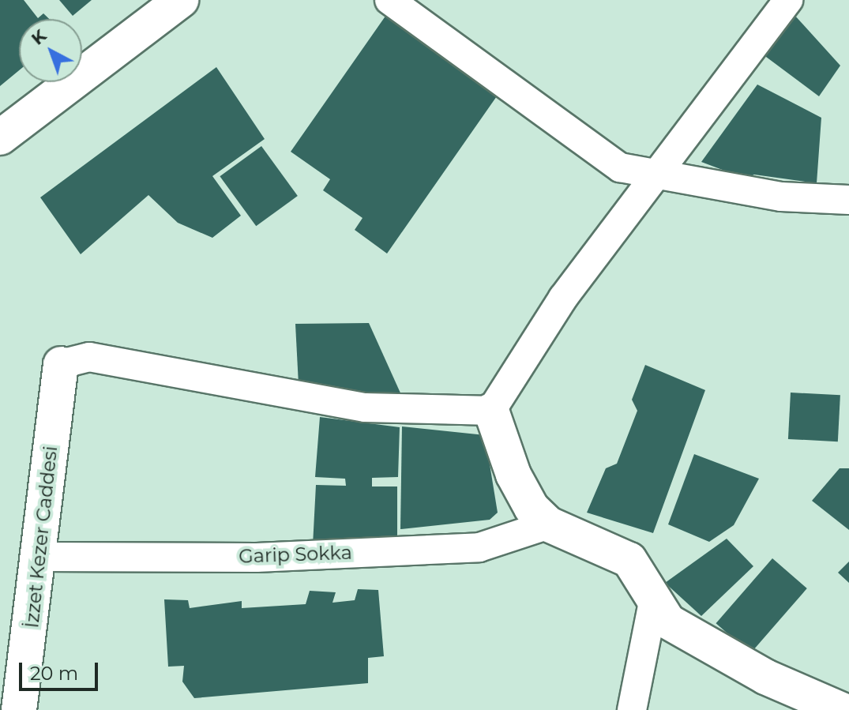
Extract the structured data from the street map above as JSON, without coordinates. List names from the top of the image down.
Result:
{
  "streets": {
    "street": ["İzzet Kezer Caddesi", "Garip Sokka"]
  },
  "crossings": [
    ["İzzet Kezer Caddesi", "Garip Sokka"]
  ],
  "scale_bar": "20 m",
  "north": "top left"
}
